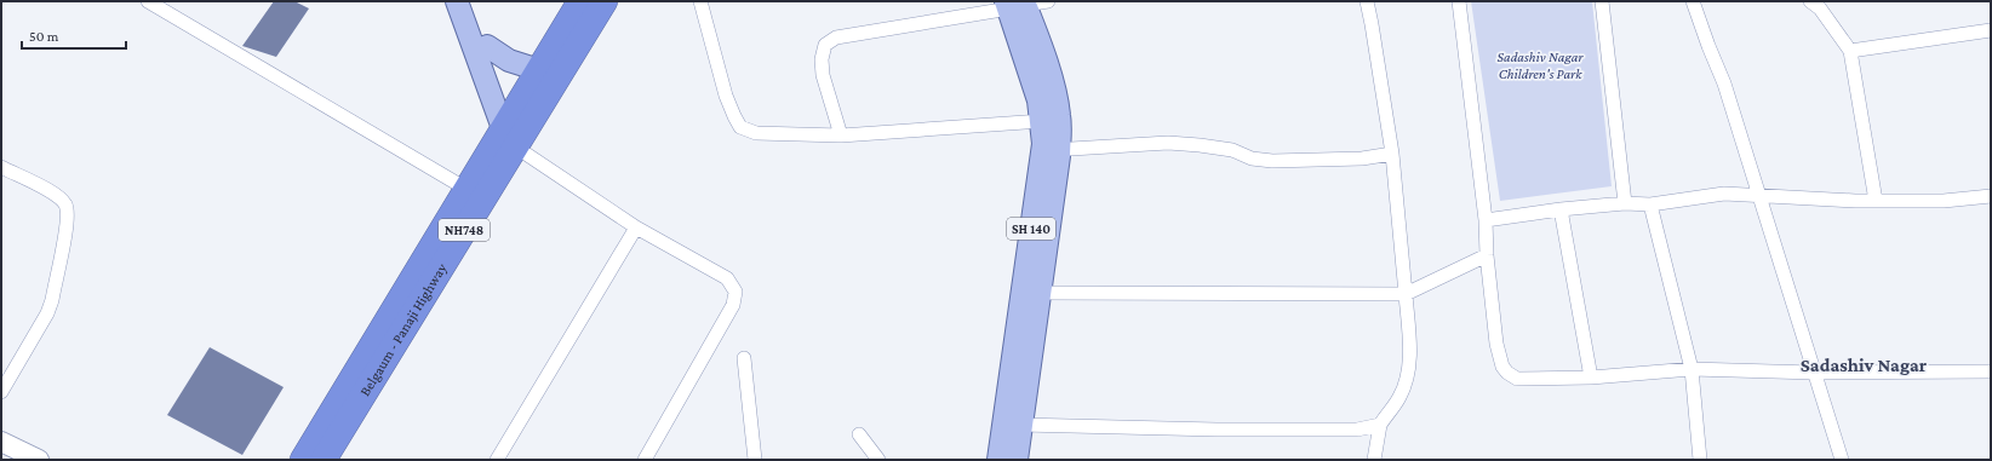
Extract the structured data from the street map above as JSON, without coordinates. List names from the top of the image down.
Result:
{
  "streets": {
    "highway": ["NH748", "Belgaum - Panaji Highway"],
    "main road": ["SH 140"]
  },
  "districts": ["Sadashiv Nagar"],
  "parks": ["Sadashiv Nagar Children's Park"],
  "scale_bar": "50 m"
}
